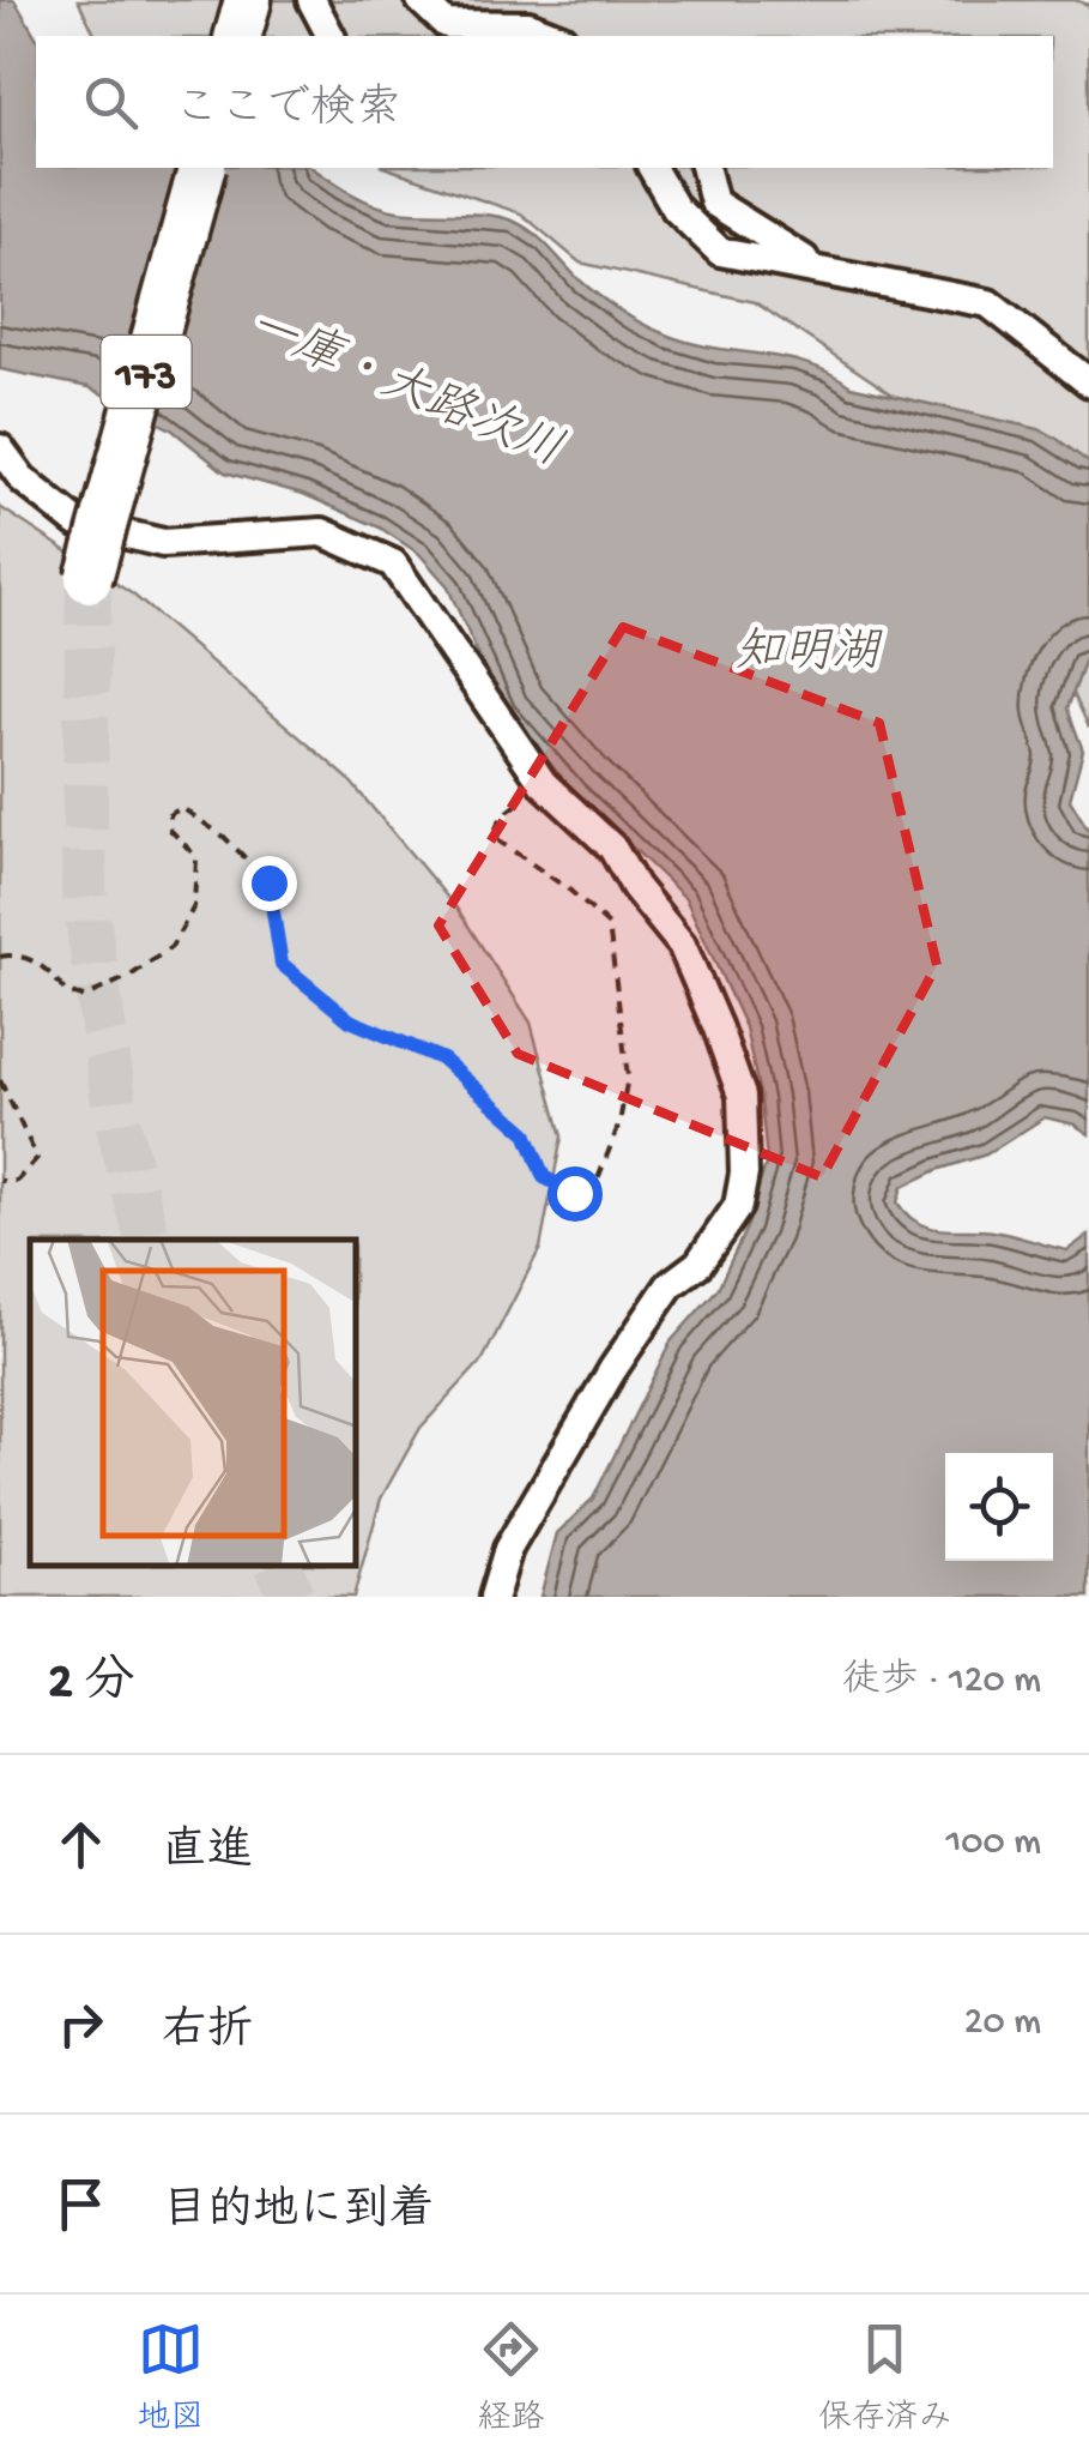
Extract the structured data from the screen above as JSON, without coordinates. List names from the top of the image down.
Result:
{
  "streets": {
    "highway": ["173"]
  },
  "water": ["一庫・大路次川", "知明湖"],
  "page": {
    "search": "ここで検索",
    "heading": ["2 分", "徒歩 · 120 m"],
    "list": [
      ["直進", "100 m"],
      ["右折", "20 m"],
      "目的地に到着"
    ],
    "nav": ["地図", "経路", "保存済み"]
  }
}
